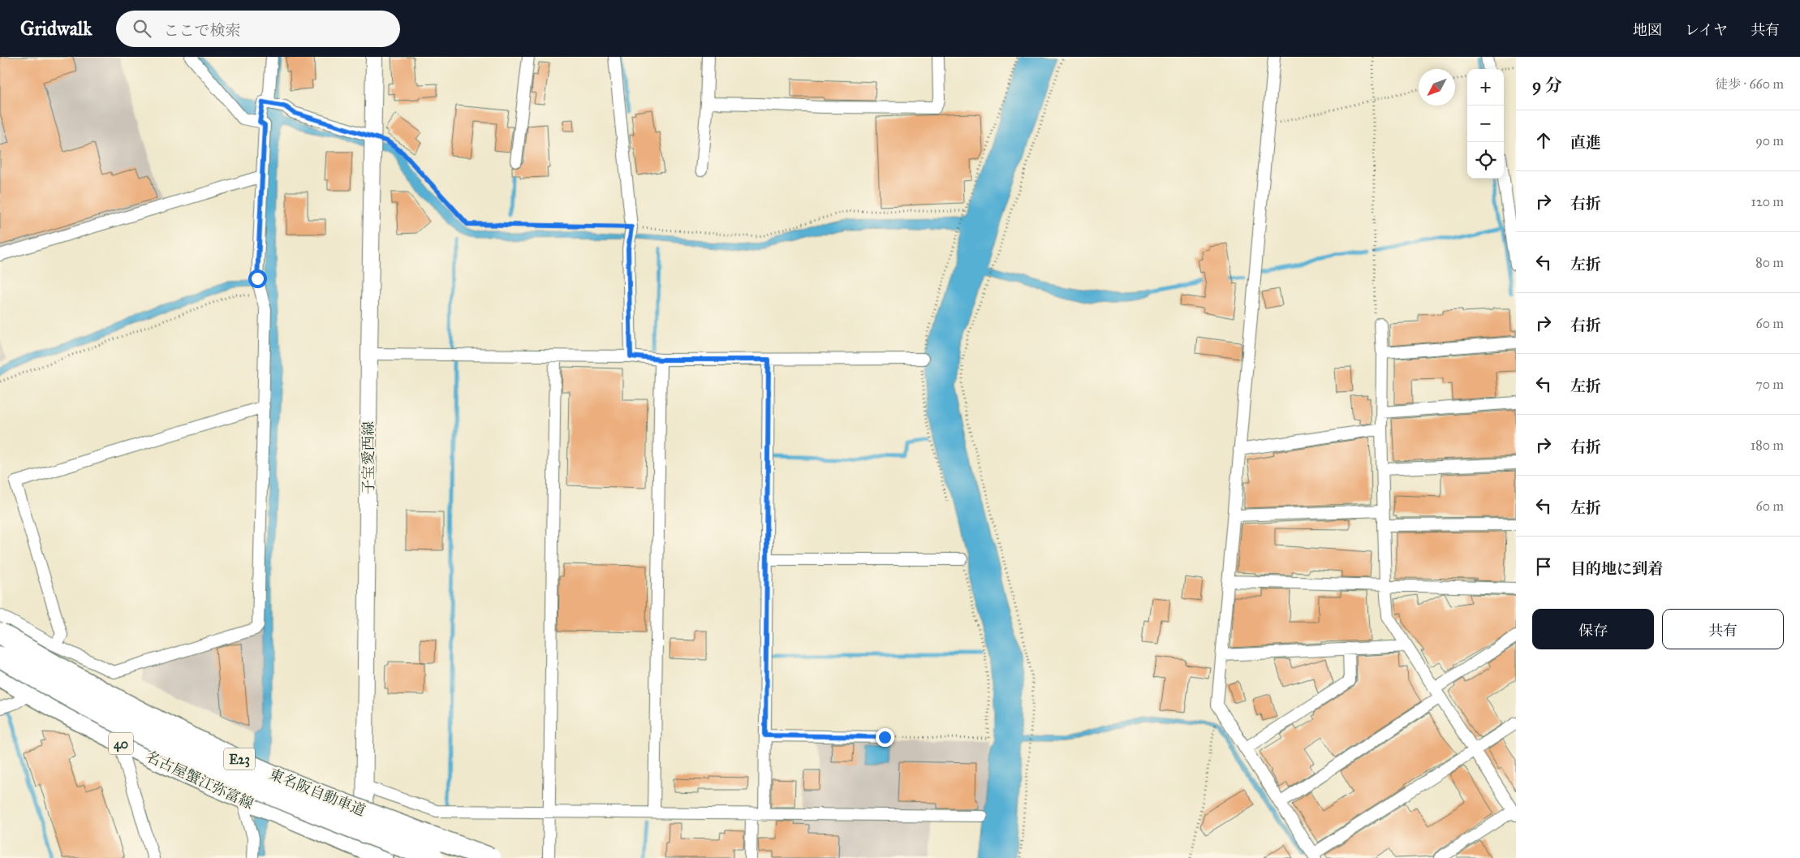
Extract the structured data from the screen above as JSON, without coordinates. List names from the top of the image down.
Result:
{
  "streets": {
    "highway": ["E23", "東名阪自動車道"],
    "main road": ["子宝愛西線", "40", "名古屋蟹江弥富線"]
  },
  "crossings": [
    ["子宝愛西線", "名古屋蟹江弥富線"]
  ],
  "north": "bottom left",
  "page": {
    "header": "Gridwalk",
    "search": "ここで検索",
    "nav": ["地図", "レイヤ", "共有"],
    "heading": ["9 分", "徒歩 · 660 m"],
    "map_buttons": ["+", "−"],
    "list": [
      ["直進", "90 m"],
      ["右折", "120 m"],
      ["左折", "80 m"],
      ["右折", "60 m"],
      ["左折", "70 m"],
      ["右折", "180 m"],
      ["左折", "60 m"],
      "目的地に到着"
    ],
    "buttons": ["保存", "共有"]
  }
}
